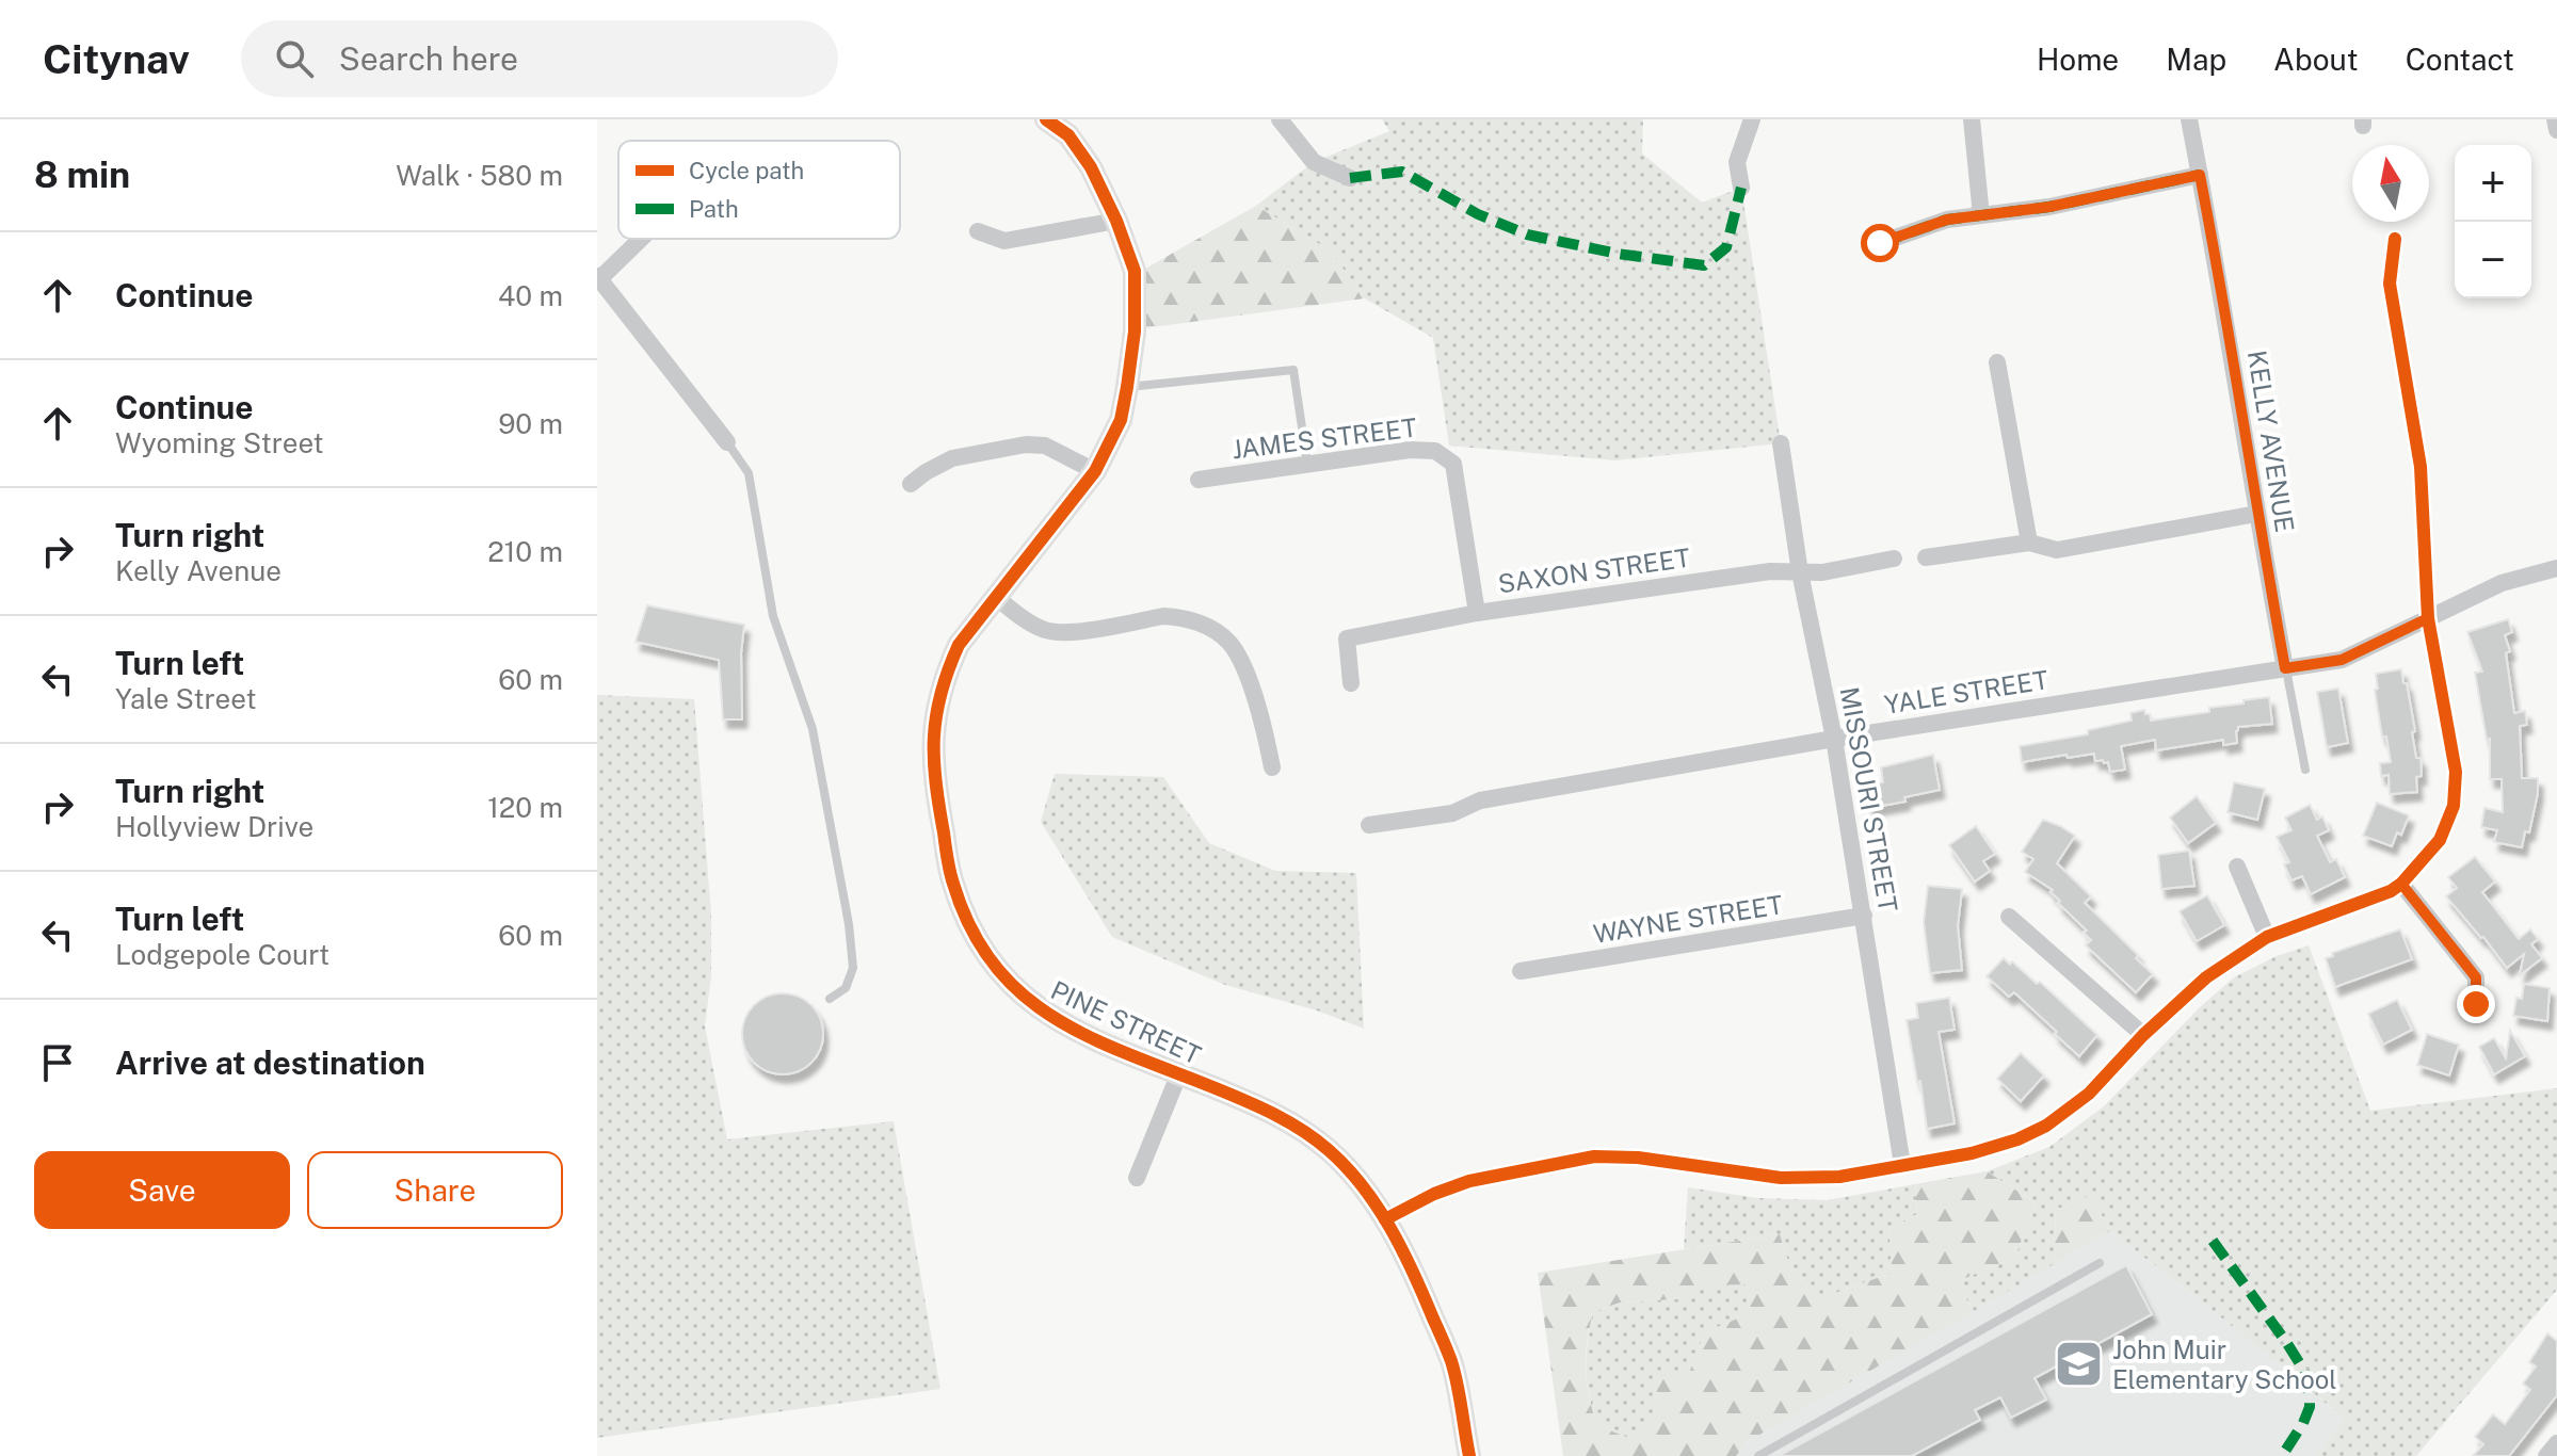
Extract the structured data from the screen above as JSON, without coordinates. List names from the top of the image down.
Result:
{
  "streets": {
    "street": [
      "JAMES STREET",
      "KELLY AVENUE",
      "SAXON STREET",
      "YALE STREET",
      "MISSOURI STREET",
      "WAYNE STREET",
      "PINE STREET"
    ]
  },
  "crossings": [
    ["JAMES STREET", "SAXON STREET"],
    ["KELLY AVENUE", "YALE STREET"],
    ["SAXON STREET", "MISSOURI STREET"],
    ["YALE STREET", "MISSOURI STREET"],
    ["MISSOURI STREET", "WAYNE STREET"]
  ],
  "places": {
    "school or university": ["John Muir Elementary School"]
  },
  "legend": ["Cycle path", "Path"],
  "north": "top",
  "page": {
    "header": "Citynav",
    "search": "Search here",
    "nav": [
      "Home",
      "Map",
      "About",
      "Contact"
    ],
    "heading": ["8 min", "Walk · 580 m"],
    "map_buttons": ["+", "−"],
    "list": [
      ["Continue", "40 m"],
      ["Continue", "Wyoming Street", "90 m"],
      ["Turn right", "Kelly Avenue", "210 m"],
      ["Turn left", "Yale Street", "60 m"],
      ["Turn right", "Hollyview Drive", "120 m"],
      ["Turn left", "Lodgepole Court", "60 m"],
      "Arrive at destination"
    ],
    "buttons": ["Save", "Share"]
  }
}
